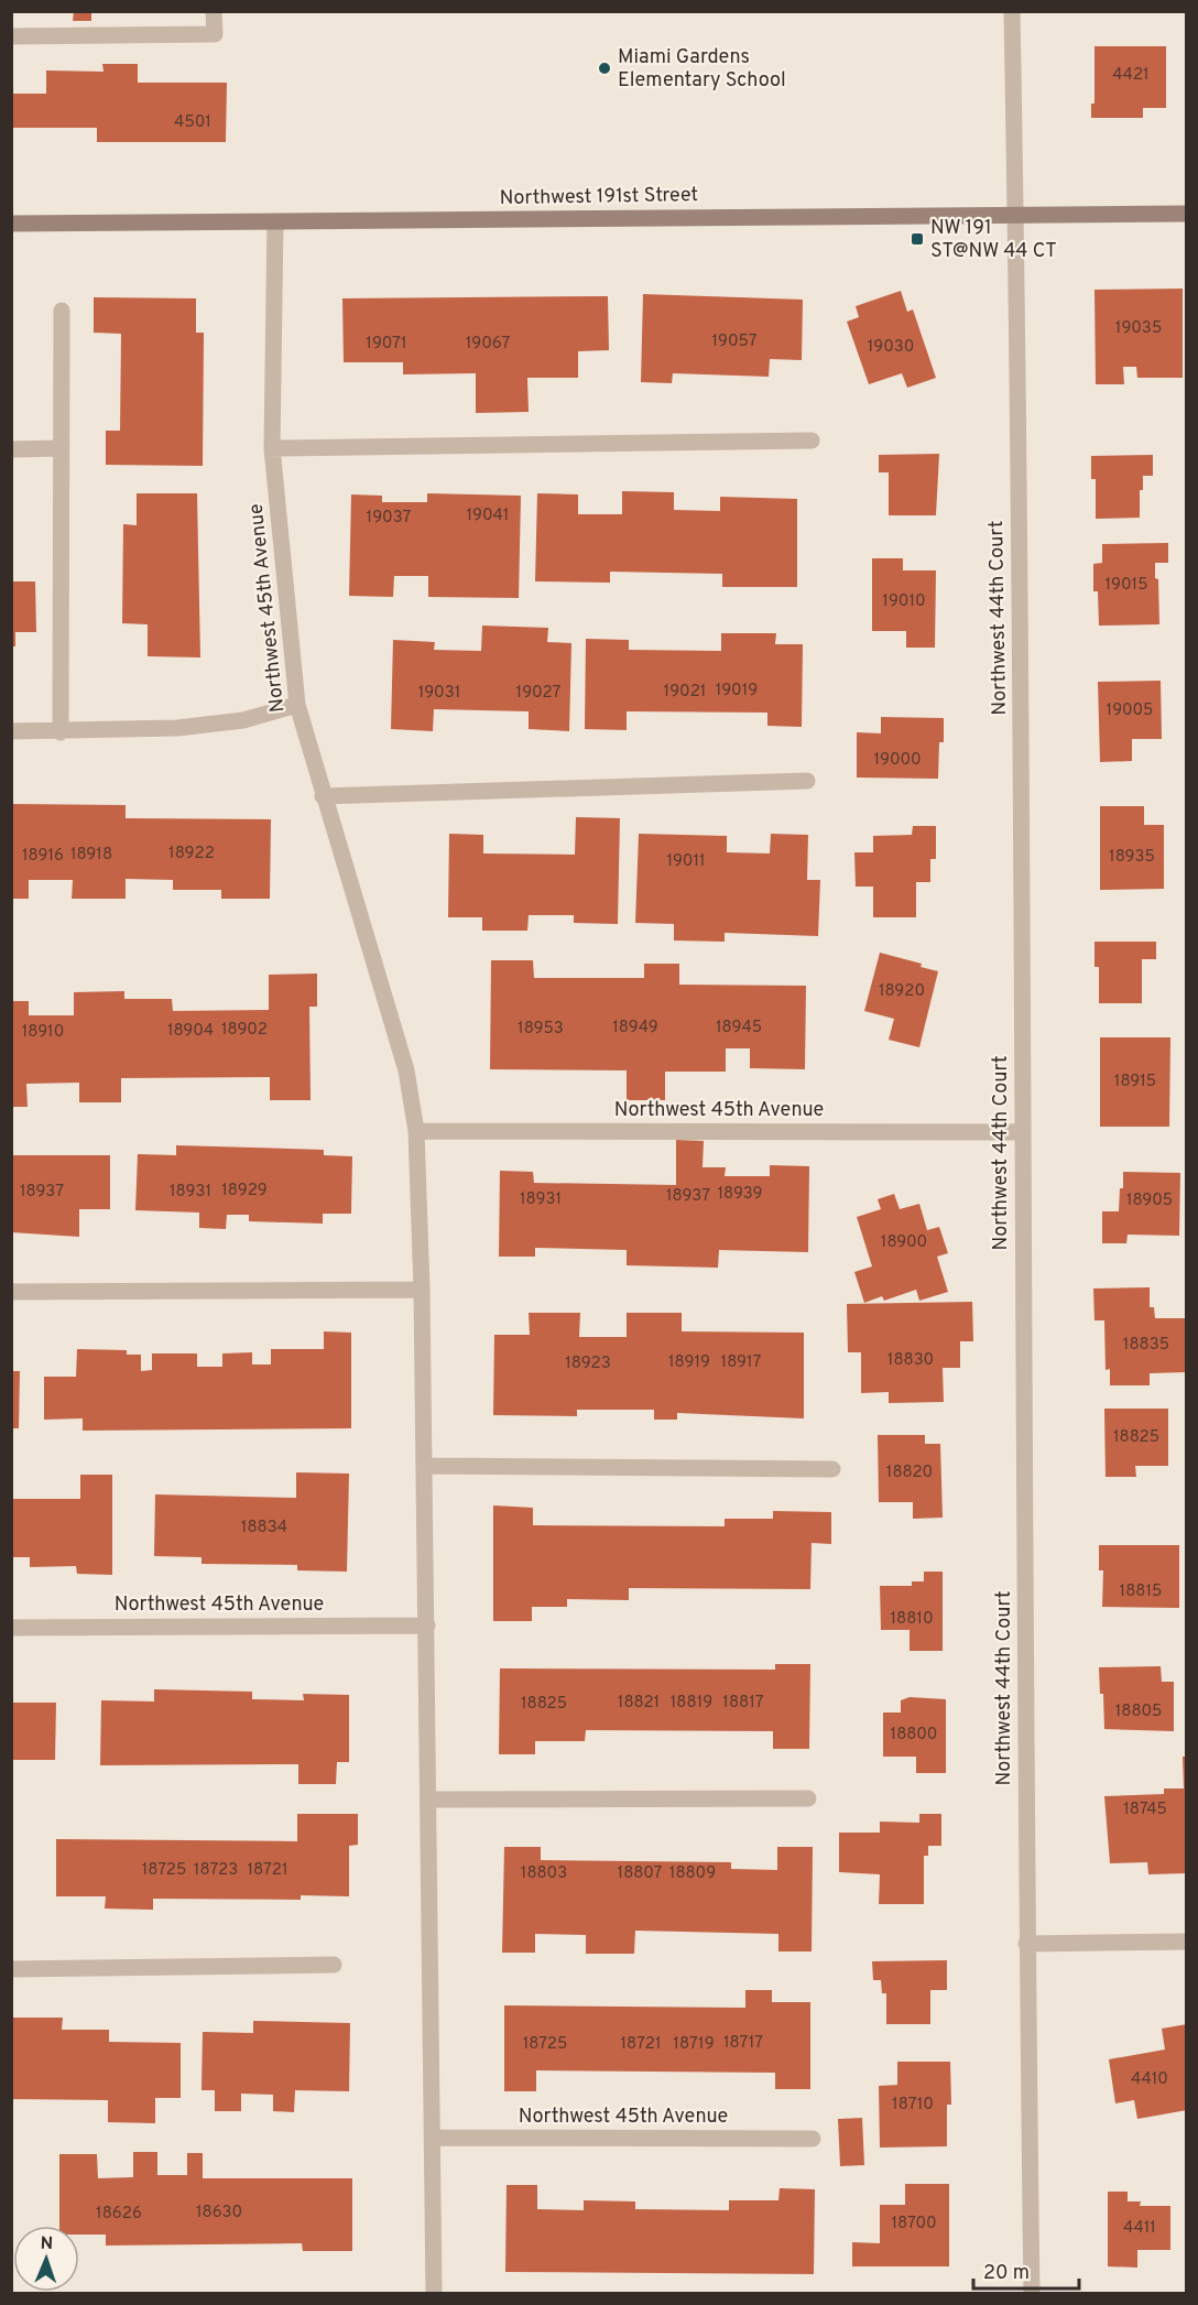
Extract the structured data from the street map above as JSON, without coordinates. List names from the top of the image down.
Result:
{
  "streets": {
    "street": ["Northwest 191st Street", "Northwest 45th Avenue", "Northwest 44th Court"]
  },
  "crossings": [
    ["Northwest 191st Street", "Northwest 45th Avenue"],
    ["Northwest 191st Street", "Northwest 44th Court"],
    ["Northwest 45th Avenue", "Northwest 44th Court"]
  ],
  "places": {
    "other": ["Miami Gardens Elementary School"],
    "transit": ["NW 191 ST@NW 44 CT"]
  },
  "house_numbers": [
    "4421",
    "4501",
    "19035",
    "19057",
    "19071",
    "19067",
    "19030",
    "19041",
    "19037",
    "19015",
    "19010",
    "19019",
    "19021",
    "19031",
    "19027",
    "19005",
    "19000",
    "18922",
    "18918",
    "18916",
    "18935",
    "19011",
    "18920",
    "18949",
    "18945",
    "18953",
    "18902",
    "18904",
    "18910",
    "18915",
    "18929",
    "18937",
    "18931",
    "18939",
    "18937",
    "18931",
    "18905",
    "18900",
    "18835",
    "18830",
    "18919",
    "18917",
    "18923",
    "18825",
    "18820",
    "18834",
    "18815",
    "18810",
    "18821",
    "18819",
    "18817",
    "18825",
    "18805",
    "18800",
    "18745",
    "18725",
    "18723",
    "18721",
    "18803",
    "18807",
    "18809",
    "18717",
    "18725",
    "18721",
    "18719",
    "4410",
    "18710",
    "18630",
    "18626",
    "18700",
    "4411"
  ],
  "scale_bar": "20 m",
  "north": "top"
}
